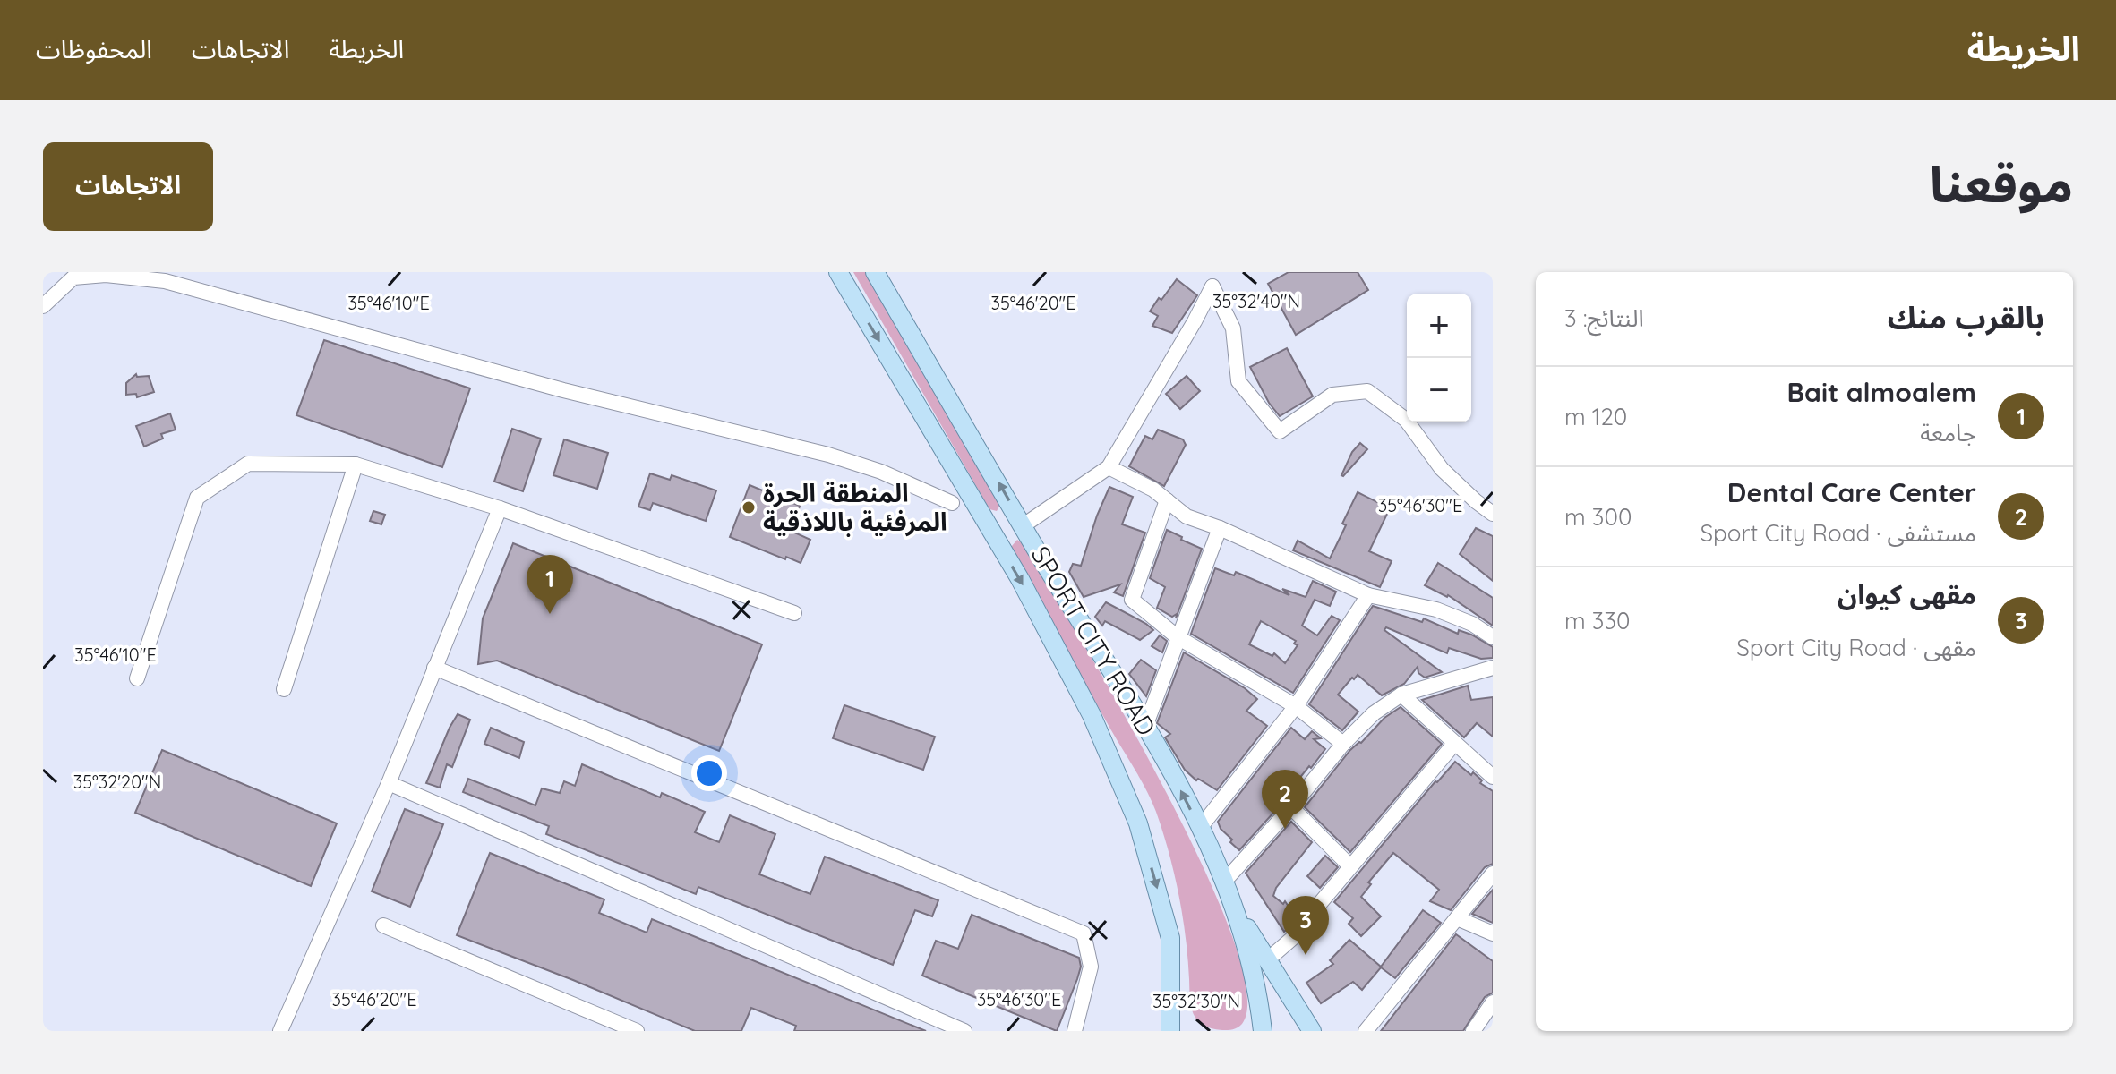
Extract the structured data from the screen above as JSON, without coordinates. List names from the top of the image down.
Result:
{
  "streets": {
    "main road": ["SPORT CITY ROAD"]
  },
  "places": ["المنطقة الحرة المرفئية باللاذقية"],
  "page": {
    "header": "الخريطة",
    "nav": ["الخريطة", "الاتجاهات", "المحفوظات"],
    "title": "موقعنا",
    "buttons": "الاتجاهات",
    "heading": ["بالقرب منك", "النتائج: 3"],
    "map_buttons": ["+", "−"],
    "list": [
      {
        "mark": "1",
        "name": "Bait almoalem",
        "note": "جامعة",
        "value": "120 m"
      },
      {
        "mark": "2",
        "name": "Dental Care Center",
        "note": "مستشفى · Sport City Road",
        "value": "300 m"
      },
      {
        "mark": "3",
        "name": "مقهى كيوان",
        "note": "مقهى · Sport City Road",
        "value": "330 m"
      }
    ],
    "pins": ["1", "2", "3"]
  },
  "coordinates": [
    "35°32'40\"N",
    "35°46'10\"E",
    "35°46'20\"E",
    "35°46'30\"E",
    "35°32'20\"N",
    "35°32'30\"N"
  ]
}
